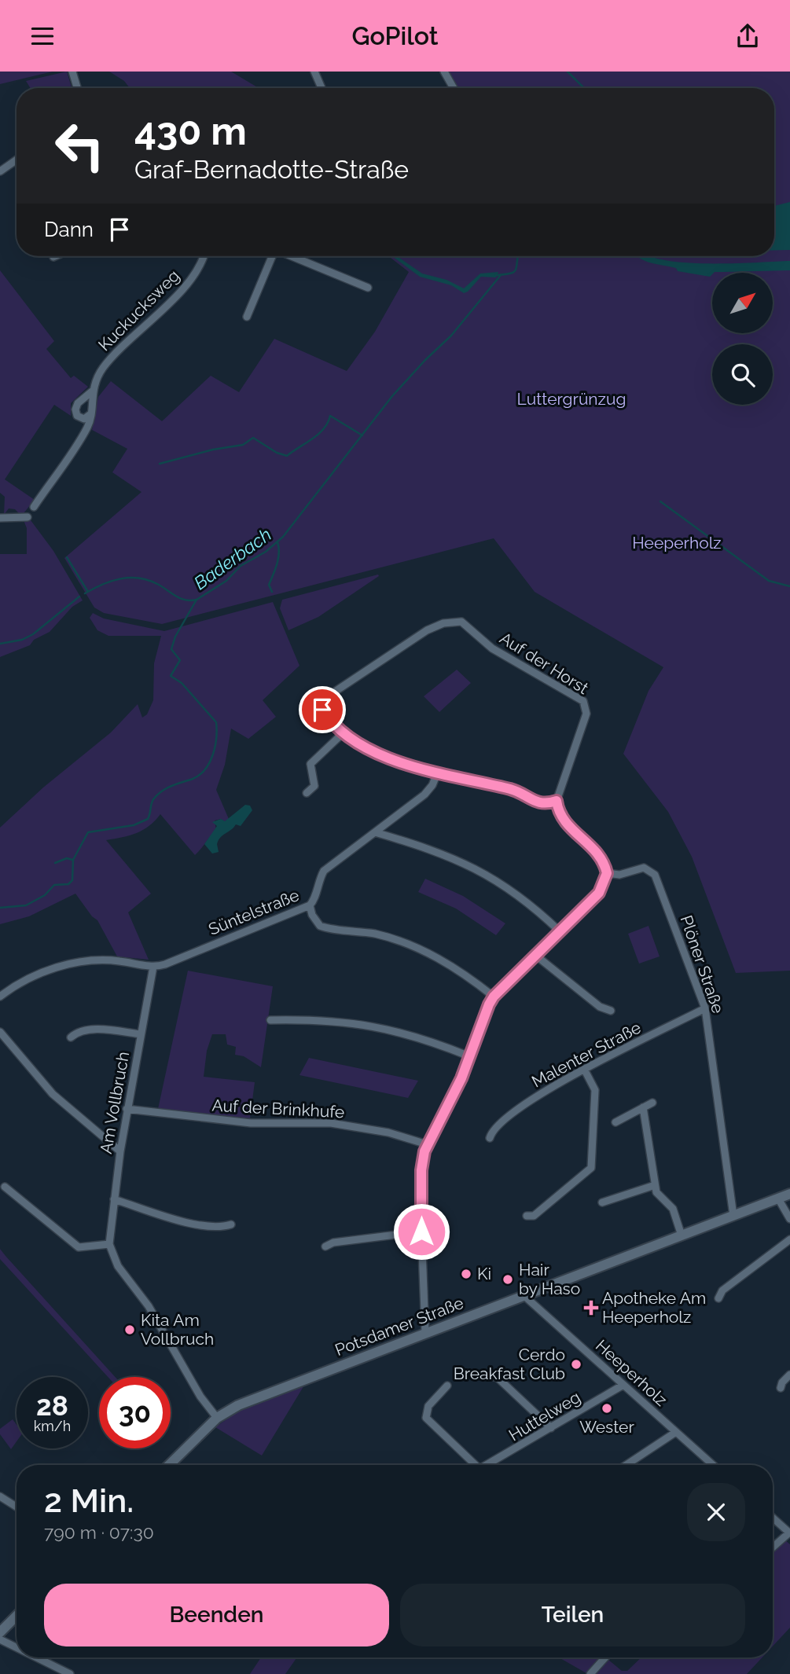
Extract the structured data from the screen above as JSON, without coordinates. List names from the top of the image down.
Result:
{
  "streets": {
    "street": [
      "Kuckucksweg",
      "Auf der Horst",
      "Süntelstraße",
      "Plöner Straße",
      "Malenter Straße",
      "Am Vollbruch",
      "Auf der Brinkhufe",
      "Potsdamer Straße",
      "Heeperholz",
      "Huttelweg"
    ]
  },
  "crossings": [
    ["Süntelstraße", "Am Vollbruch"],
    ["Plöner Straße", "Malenter Straße"],
    ["Plöner Straße", "Potsdamer Straße"],
    ["Am Vollbruch", "Auf der Brinkhufe"],
    ["Am Vollbruch", "Potsdamer Straße"],
    ["Potsdamer Straße", "Heeperholz"],
    ["Heeperholz", "Huttelweg"]
  ],
  "water": ["Baderbach"],
  "parks": ["Luttergrünzug", "Heeperholz"],
  "places": {
    "other": [
      "Ki",
      "Hair by Haso",
      "Kita Am Vollbruch",
      "Cerdo Breakfast Club",
      "Wester"
    ],
    "health": ["Apotheke Am Heeperholz"]
  },
  "north": "top right",
  "page": {
    "header": "GoPilot",
    "turn": ["430 m", "Graf-Bernadotte-Straße"],
    "then": "Dann",
    "speed": "28 km/h",
    "limit": "30",
    "heading": ["2 Min.", "790 m · 07:30"],
    "buttons": ["Beenden", "Teilen"]
  }
}
